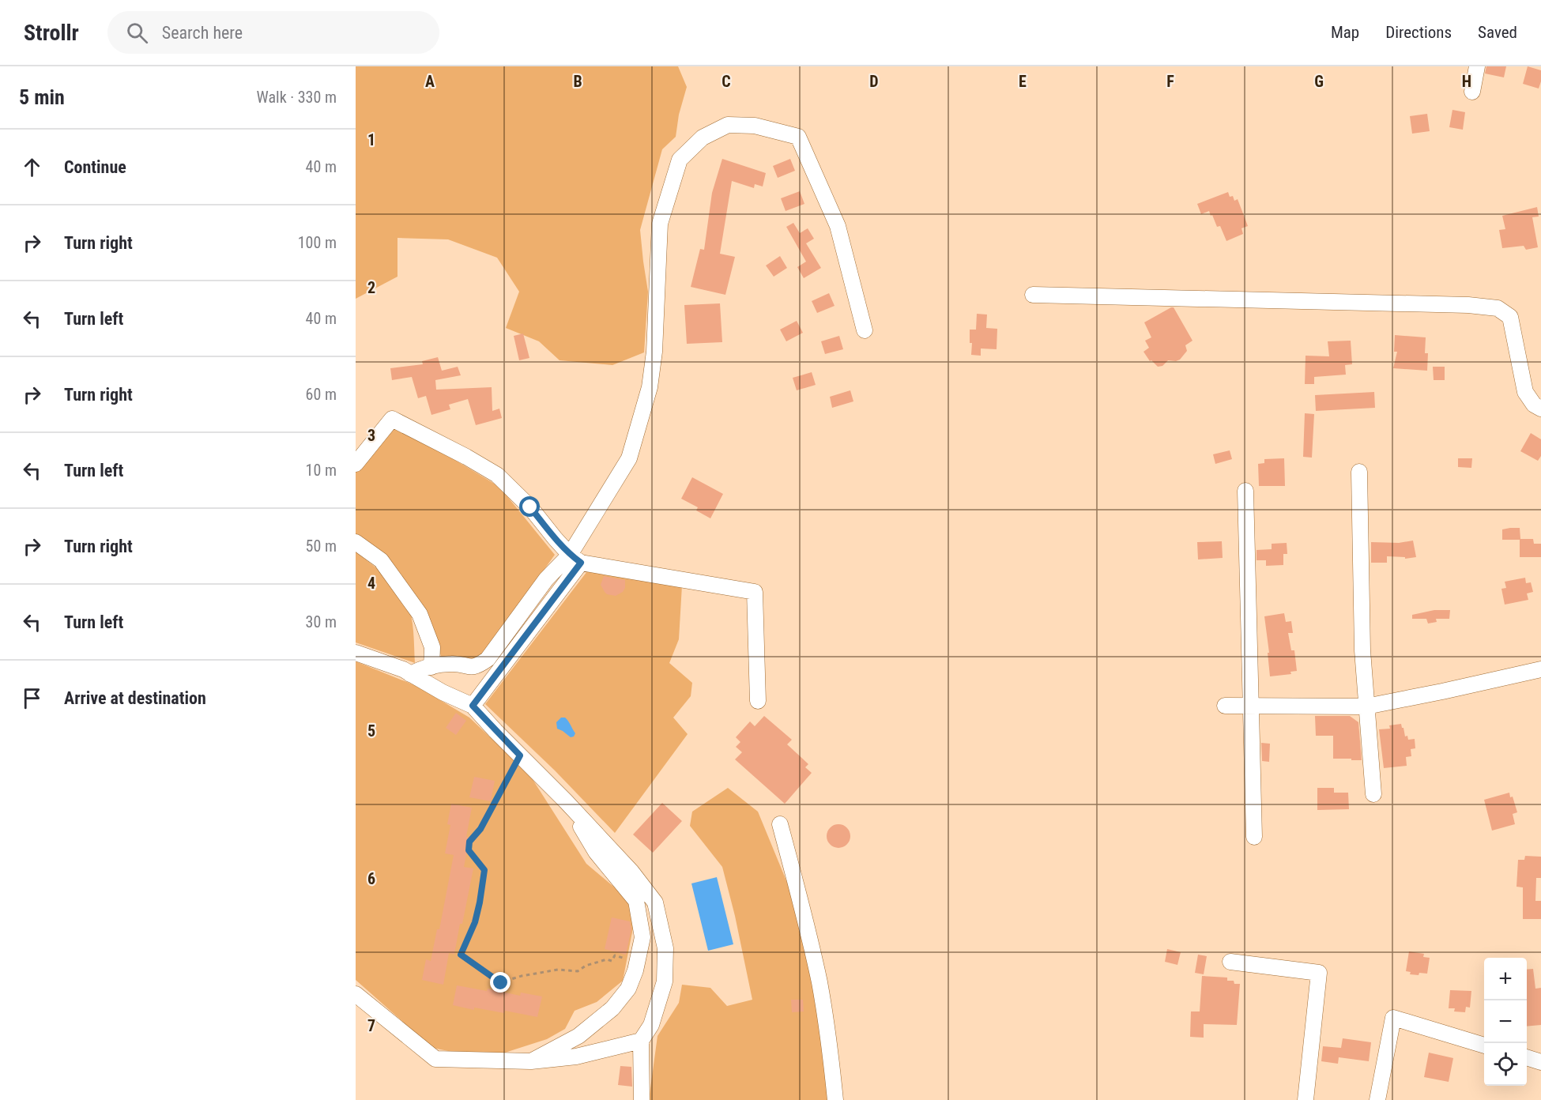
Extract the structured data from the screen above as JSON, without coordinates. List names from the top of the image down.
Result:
{
  "page": {
    "header": "Strollr",
    "search": "Search here",
    "nav": ["Map", "Directions", "Saved"],
    "heading": ["5 min", "Walk · 330 m"],
    "list": [
      ["Continue", "40 m"],
      ["Turn right", "100 m"],
      ["Turn left", "40 m"],
      ["Turn right", "60 m"],
      ["Turn left", "10 m"],
      ["Turn right", "50 m"],
      ["Turn left", "30 m"],
      "Arrive at destination"
    ],
    "map_buttons": ["+", "−"]
  },
  "grid": {
    "columns": [
      "A",
      "B",
      "C",
      "D",
      "E",
      "F",
      "G",
      "H"
    ],
    "rows": [
      "1",
      "2",
      "3",
      "4",
      "5",
      "6",
      "7"
    ]
  }
}
